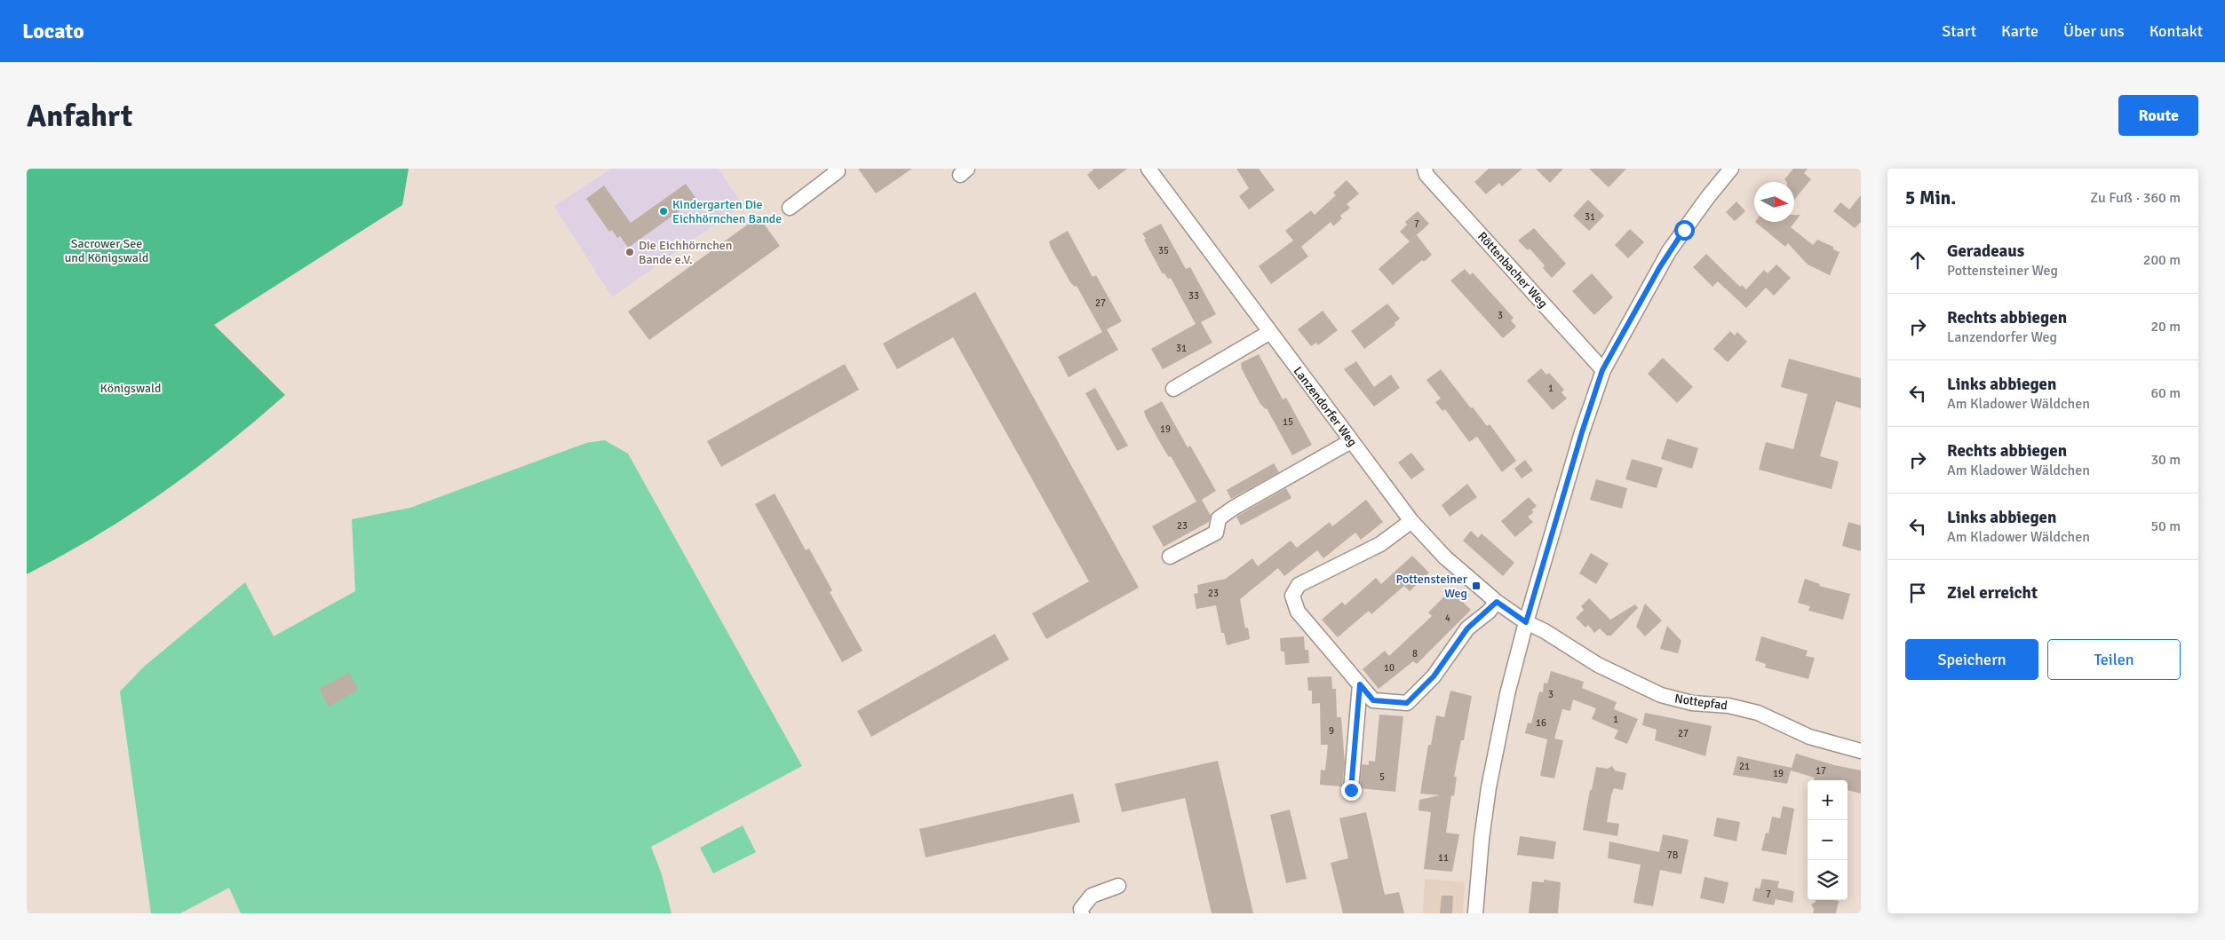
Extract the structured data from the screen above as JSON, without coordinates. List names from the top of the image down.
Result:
{
  "streets": {
    "street": ["Röttenbacher Weg", "Lanzendorfer Weg", "Nottepfad"]
  },
  "crossings": [
    ["Lanzendorfer Weg", "Nottepfad"]
  ],
  "parks": ["Sacrower See und Königswald", "Königswald"],
  "places": {
    "other": ["Kindergarten Die Eichhörnchen Bande", "Die Eichhörnchen Bande e.V."],
    "transit": ["Pottensteiner Weg"]
  },
  "house_numbers": [
    "31",
    "7",
    "35",
    "33",
    "27",
    "3",
    "31",
    "1",
    "15",
    "19",
    "23",
    "23",
    "4",
    "8",
    "10",
    "3",
    "1",
    "16",
    "9",
    "27",
    "21",
    "17",
    "19",
    "5",
    "7B",
    "11",
    "7"
  ],
  "north": "right",
  "page": {
    "header": "Locato",
    "nav": [
      "Start",
      "Karte",
      "Über uns",
      "Kontakt"
    ],
    "buttons": [
      "Route",
      ["Speichern", "Teilen"]
    ],
    "title": "Anfahrt",
    "heading": ["5 Min.", "Zu Fuß · 360 m"],
    "list": [
      ["Geradeaus", "Pottensteiner Weg", "200 m"],
      ["Rechts abbiegen", "Lanzendorfer Weg", "20 m"],
      ["Links abbiegen", "Am Kladower Wäldchen", "60 m"],
      ["Rechts abbiegen", "Am Kladower Wäldchen", "30 m"],
      ["Links abbiegen", "Am Kladower Wäldchen", "50 m"],
      "Ziel erreicht"
    ],
    "map_buttons": ["+", "−"]
  }
}
